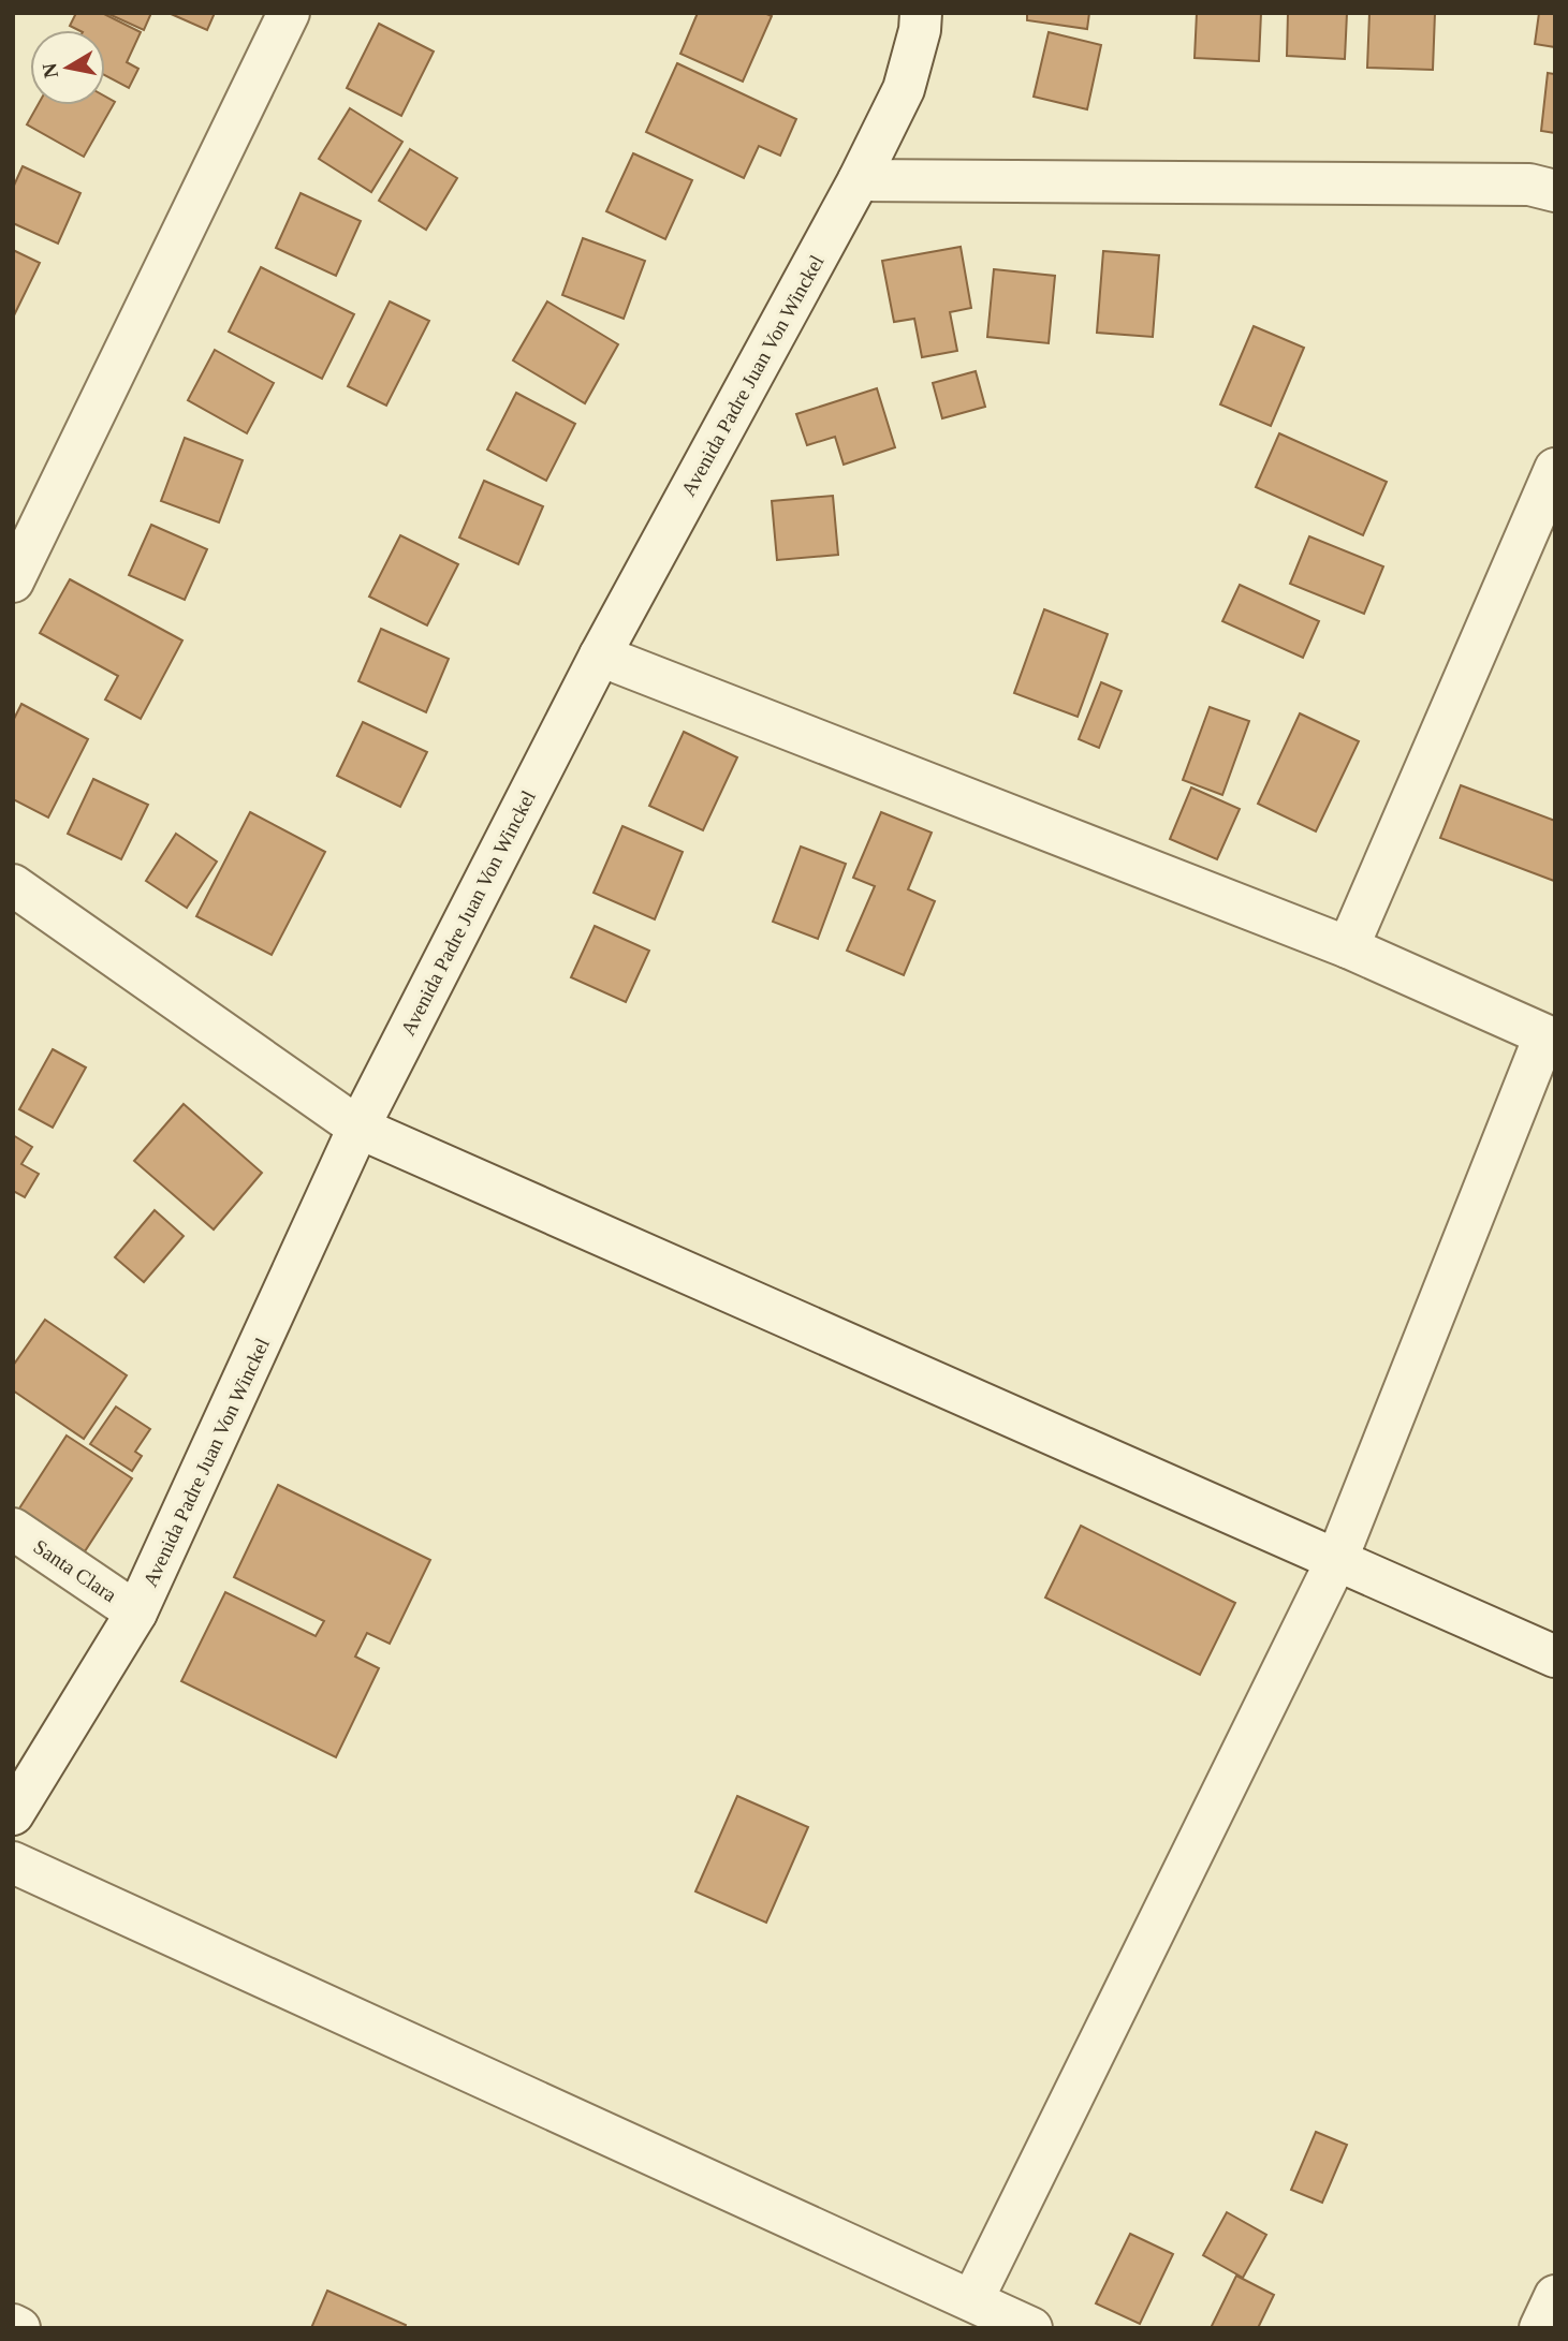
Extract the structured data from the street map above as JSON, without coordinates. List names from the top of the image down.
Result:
{
  "streets": {
    "street": ["Avenida Padre Juan Von Winckel", "Santa Clara"]
  },
  "crossings": [
    ["Avenida Padre Juan Von Winckel", "Santa Clara"]
  ],
  "north": "left"
}
